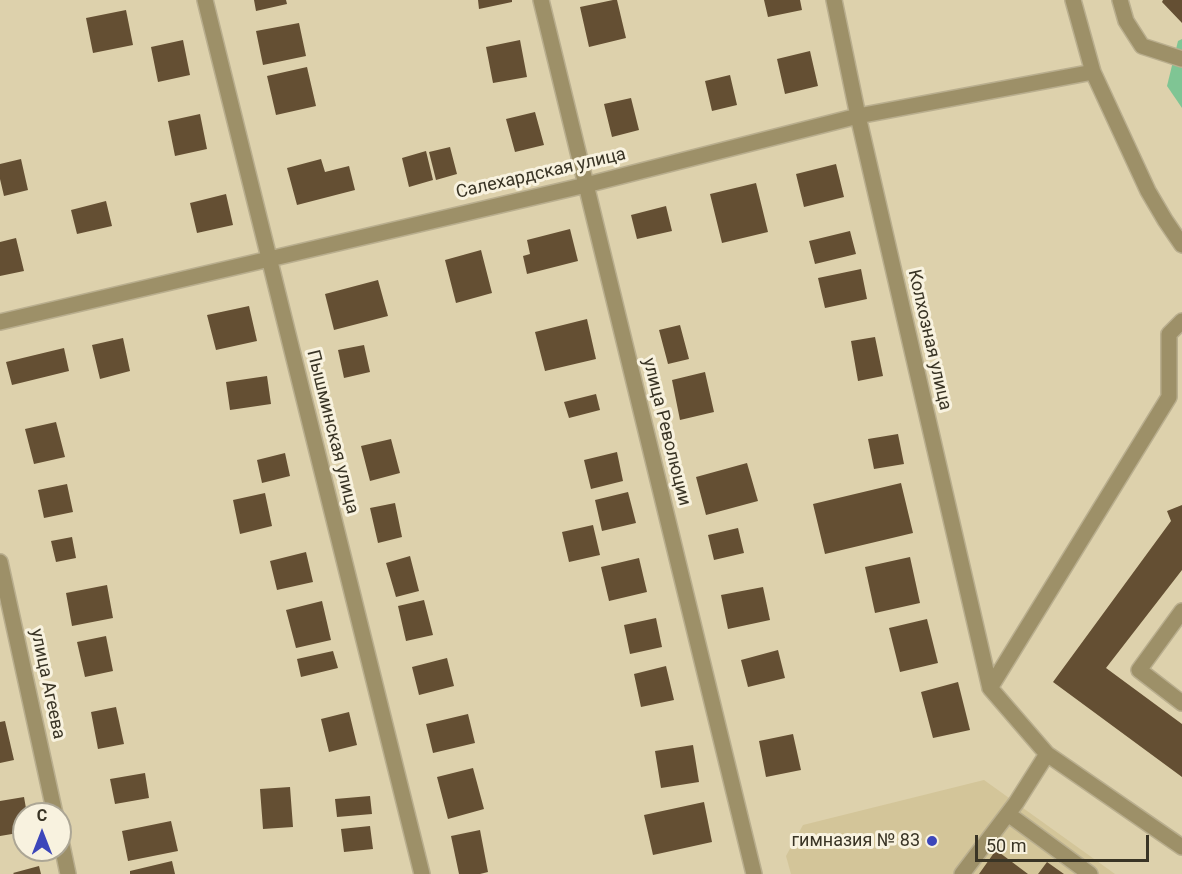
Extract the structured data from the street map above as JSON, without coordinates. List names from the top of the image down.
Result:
{
  "streets": {
    "street": [
      "Салехардская улица",
      "Колхозная улица",
      "Пышминская улица",
      "улица Революции",
      "улица Агеева"
    ]
  },
  "crossings": [
    ["Салехардская улица", "Колхозная улица"],
    ["Салехардская улица", "Пышминская улица"],
    ["Салехардская улица", "улица Революции"]
  ],
  "places": ["гимназия № 83"],
  "scale_bar": "50 m",
  "north": "top"
}
